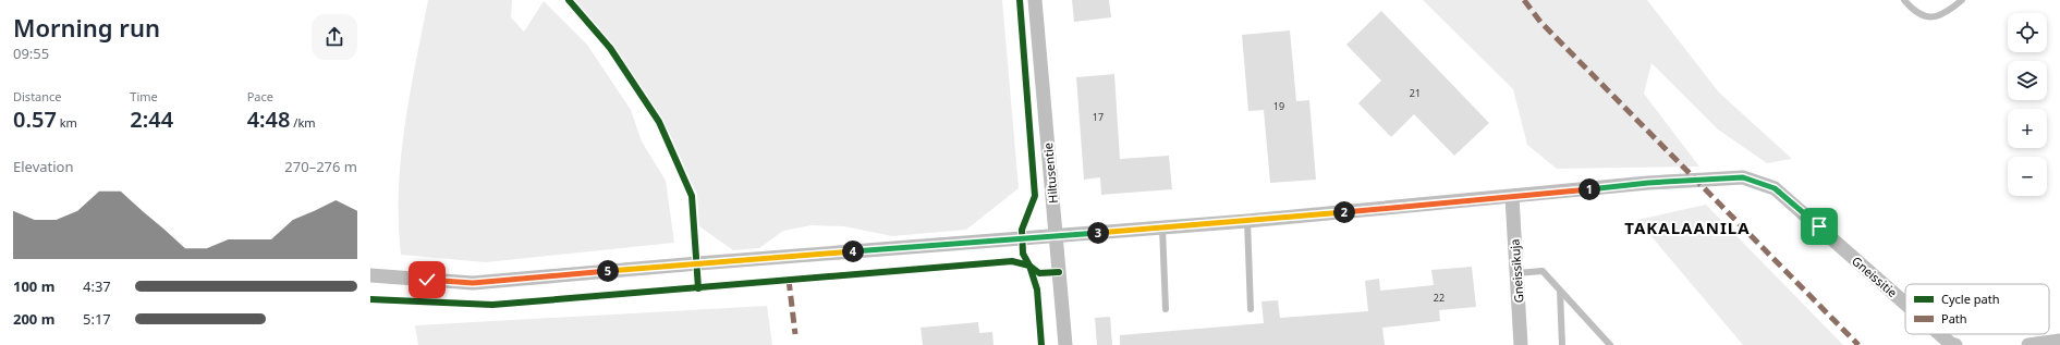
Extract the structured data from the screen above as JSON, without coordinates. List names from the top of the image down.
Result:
{
  "streets": {
    "street": ["Hiltusentie", "Gneissikuja", "Gneissitie"]
  },
  "crossings": [
    ["Hiltusentie", "Gneissitie"],
    ["Gneissikuja", "Gneissitie"]
  ],
  "districts": ["TAKALAANILA"],
  "house_numbers": [
    "21",
    "19",
    "17",
    "22"
  ],
  "legend": ["Cycle path", "Path"],
  "page": {
    "heading": ["Morning run", "09:55"],
    "map_buttons": ["+", "−"],
    "stats": [
      ["Distance", "0.57 km"],
      ["Time", "2:44"],
      ["Pace", "4:48 /km"]
    ],
    "chart": ["Elevation", "270–276 m"],
    "pins": [
      "1",
      "2",
      "3",
      "4",
      "5"
    ],
    "list": [
      {
        "name": "100 m",
        "note": "4:37"
      },
      {
        "name": "200 m",
        "note": "5:17"
      }
    ]
  }
}
